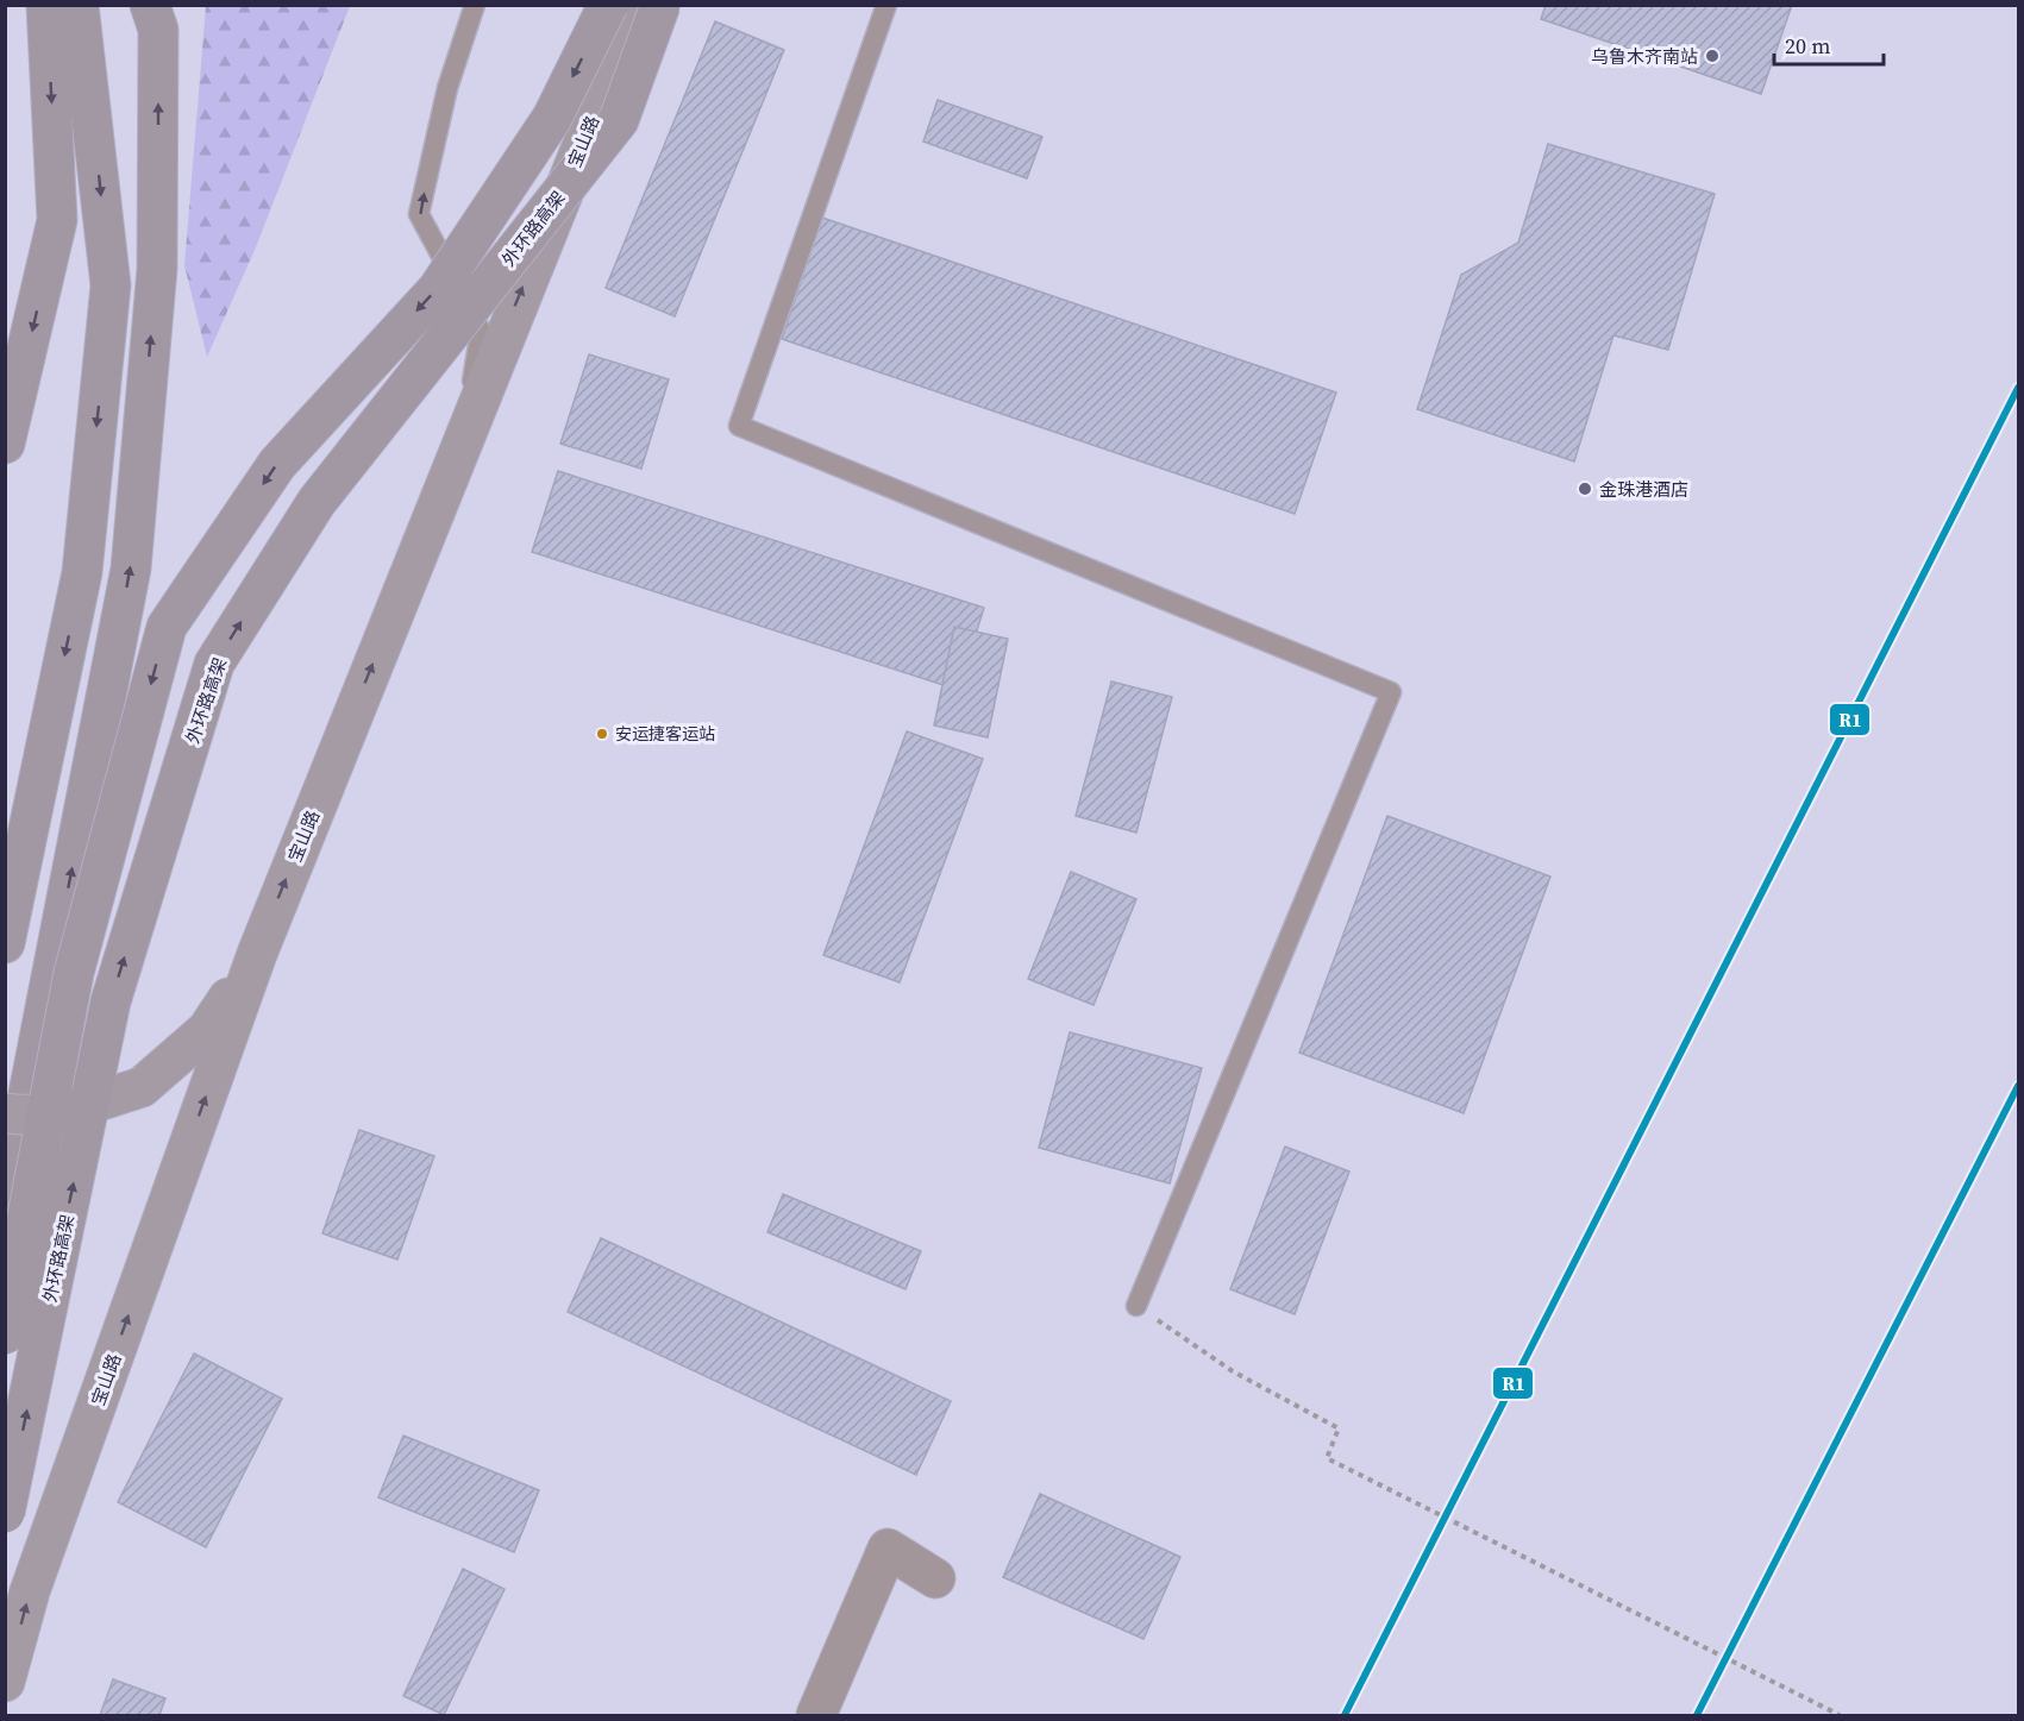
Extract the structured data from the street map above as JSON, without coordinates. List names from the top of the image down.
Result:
{
  "streets": {
    "highway": ["外环路高架"],
    "main road": ["宝山路"]
  },
  "one_way": ["宝山路"],
  "places": ["乌鲁木齐南站", "金珠港酒店", "安运捷客运站"],
  "lines": ["transit line R1"],
  "scale_bar": "20 m"
}
